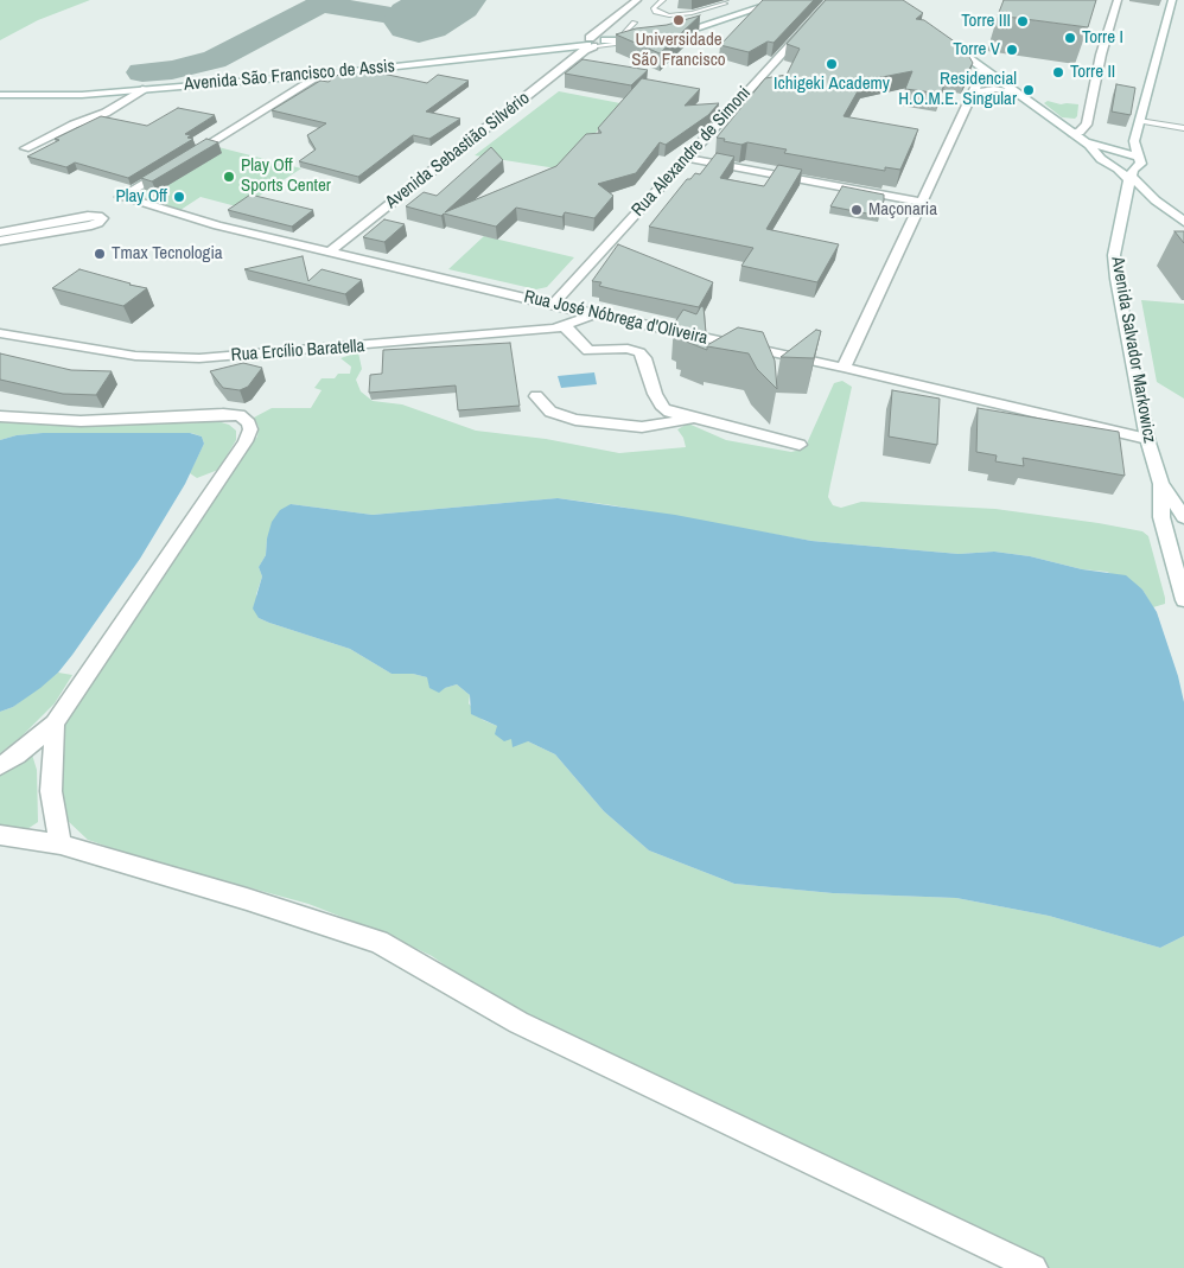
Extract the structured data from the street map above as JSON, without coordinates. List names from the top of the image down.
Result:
{
  "streets": {
    "street": [
      "Avenida São Francisco de Assis",
      "Avenida Sebastião Silvério",
      "Rua Alexandre de Simoni",
      "Rua José Nóbrega d'Oliveira",
      "Avenida Salvador Markowicz",
      "Rua Ercílio Baratella"
    ]
  },
  "crossings": [
    ["Avenida São Francisco de Assis", "Avenida Sebastião Silvério"],
    ["Avenida Sebastião Silvério", "Rua José Nóbrega d'Oliveira"],
    ["Rua Alexandre de Simoni", "Rua José Nóbrega d'Oliveira"],
    ["Rua José Nóbrega d'Oliveira", "Avenida Salvador Markowicz"],
    ["Rua José Nóbrega d'Oliveira", "Rua Ercílio Baratella"]
  ],
  "places": [
    "Universidade São Francisco",
    "Torre III",
    "Torre I",
    "Torre V",
    "Ichigeki Academy",
    "Torre II",
    "Residencial H.O.M.E. Singular",
    "Play Off Sports Center",
    "Play Off",
    "Maçonaria",
    "Tmax Tecnologia"
  ]
}
